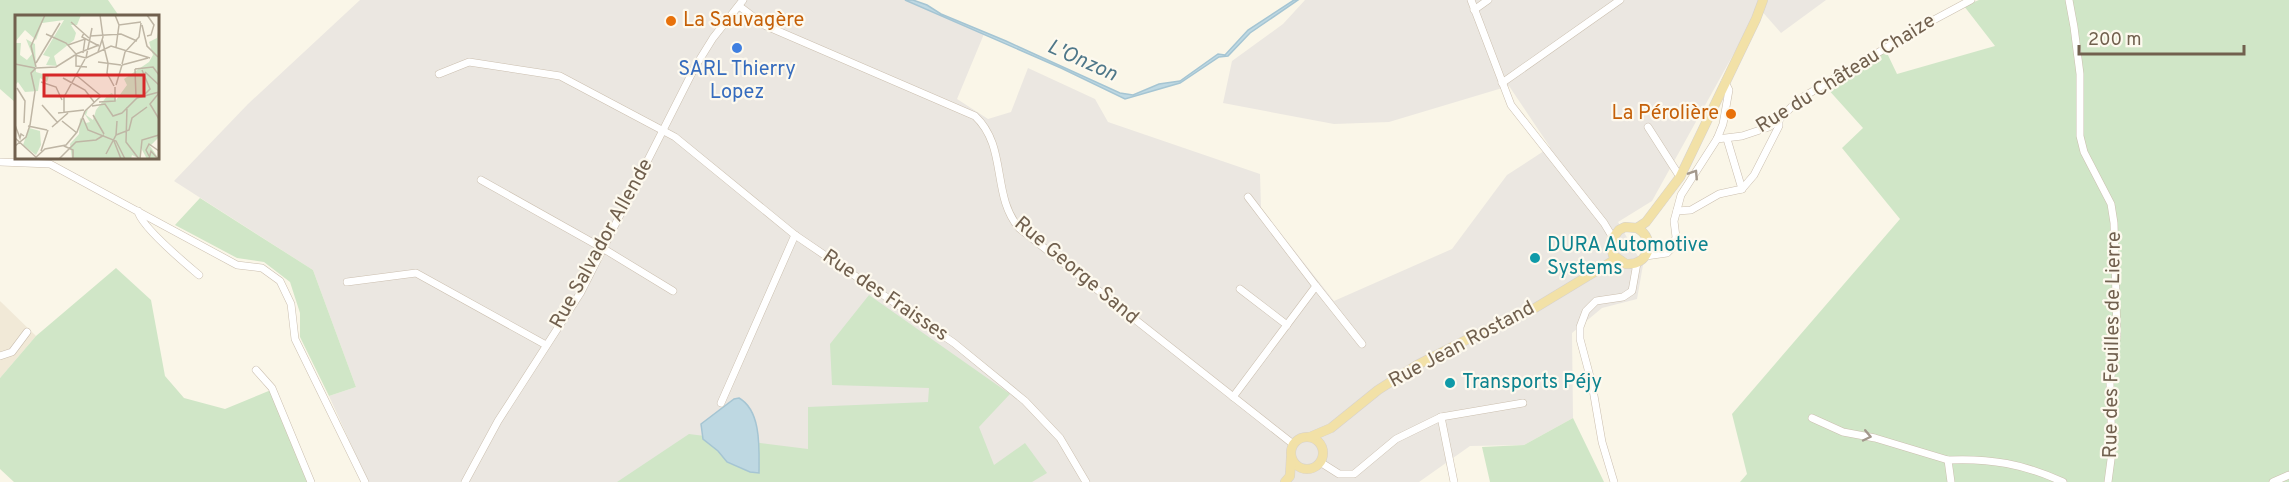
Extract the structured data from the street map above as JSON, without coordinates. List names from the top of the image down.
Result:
{
  "streets": {
    "main road": ["Rue Jean Rostand"],
    "street": [
      "Rue du Château Chaize",
      "Rue Salvador Allende",
      "Rue George Sand",
      "Rue des Fraisses",
      "Rue des Feuilles de Lierre"
    ]
  },
  "crossings": [
    ["Rue Salvador Allende", "Rue George Sand"],
    ["Rue Salvador Allende", "Rue des Fraisses"]
  ],
  "water": ["L'Onzon"],
  "places": [
    "La Sauvagère",
    "SARL Thierry Lopez",
    "La Pérolière",
    "DURA Automotive Systems",
    "Transports Péjy"
  ],
  "scale_bar": "200 m"
}
